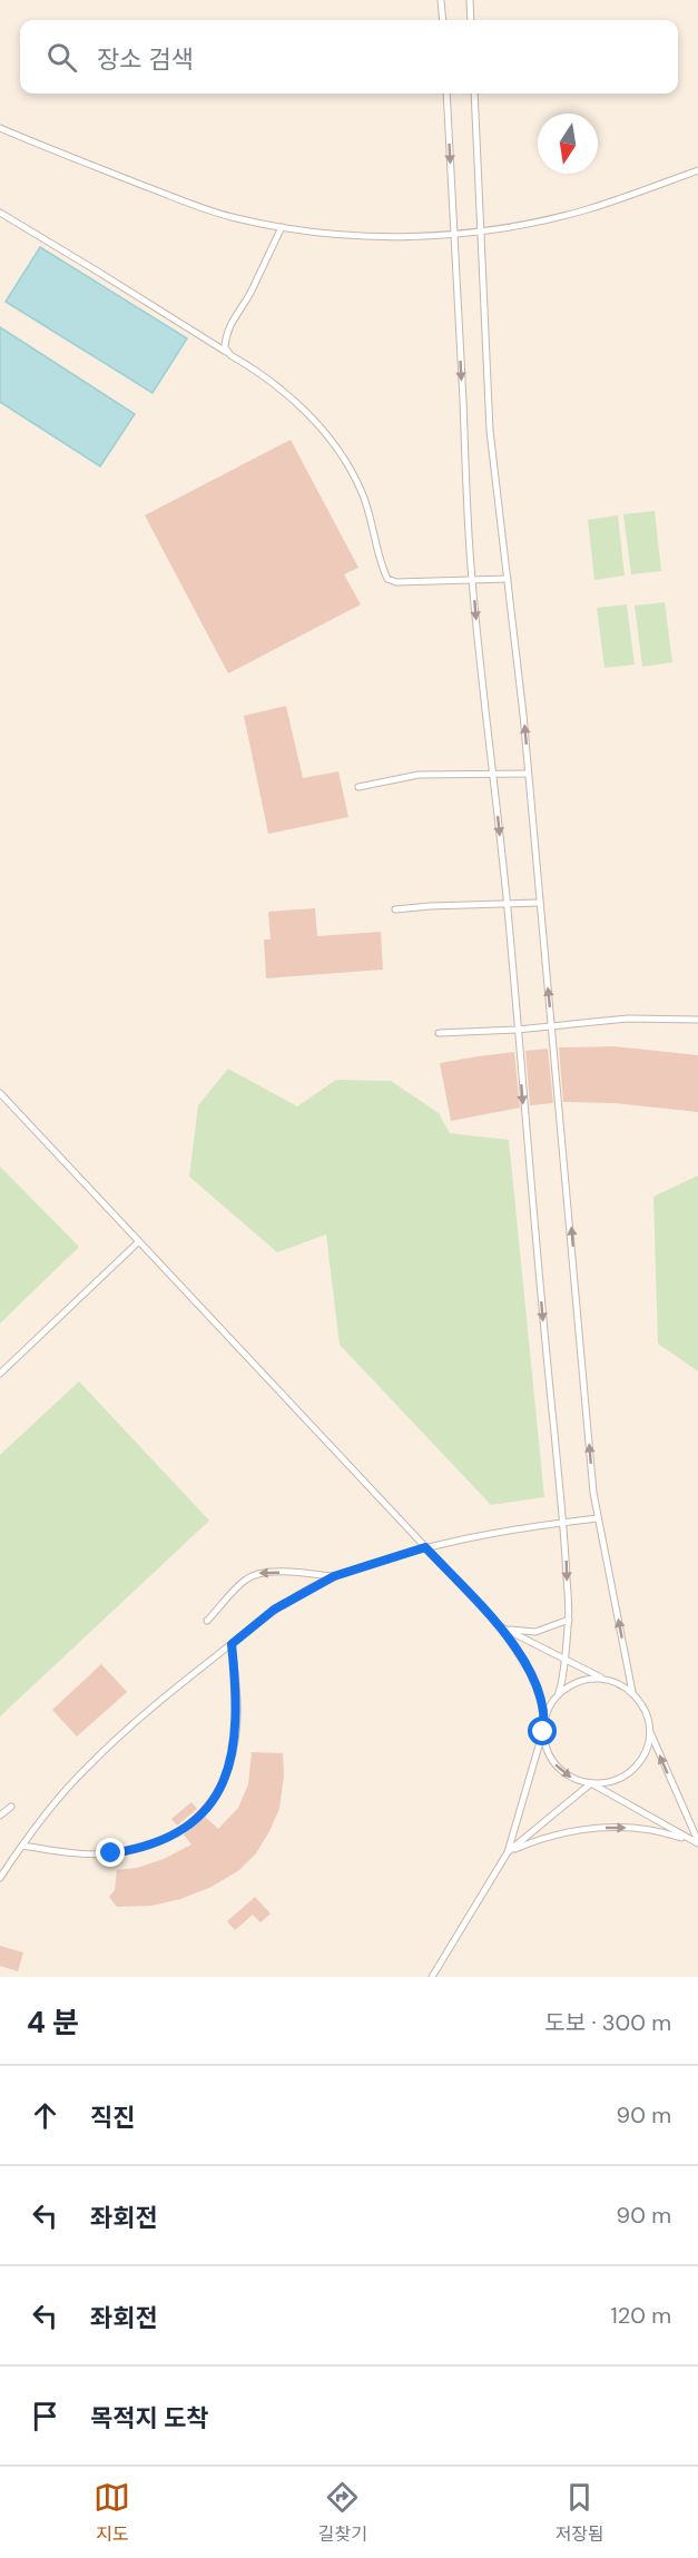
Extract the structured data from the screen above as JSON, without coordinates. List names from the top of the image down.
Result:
{
  "north": "bottom",
  "page": {
    "search": "장소 검색",
    "heading": ["4 분", "도보 · 300 m"],
    "list": [
      ["직진", "90 m"],
      ["좌회전", "90 m"],
      ["좌회전", "120 m"],
      "목적지 도착"
    ],
    "nav": ["지도", "길찾기", "저장됨"]
  }
}
